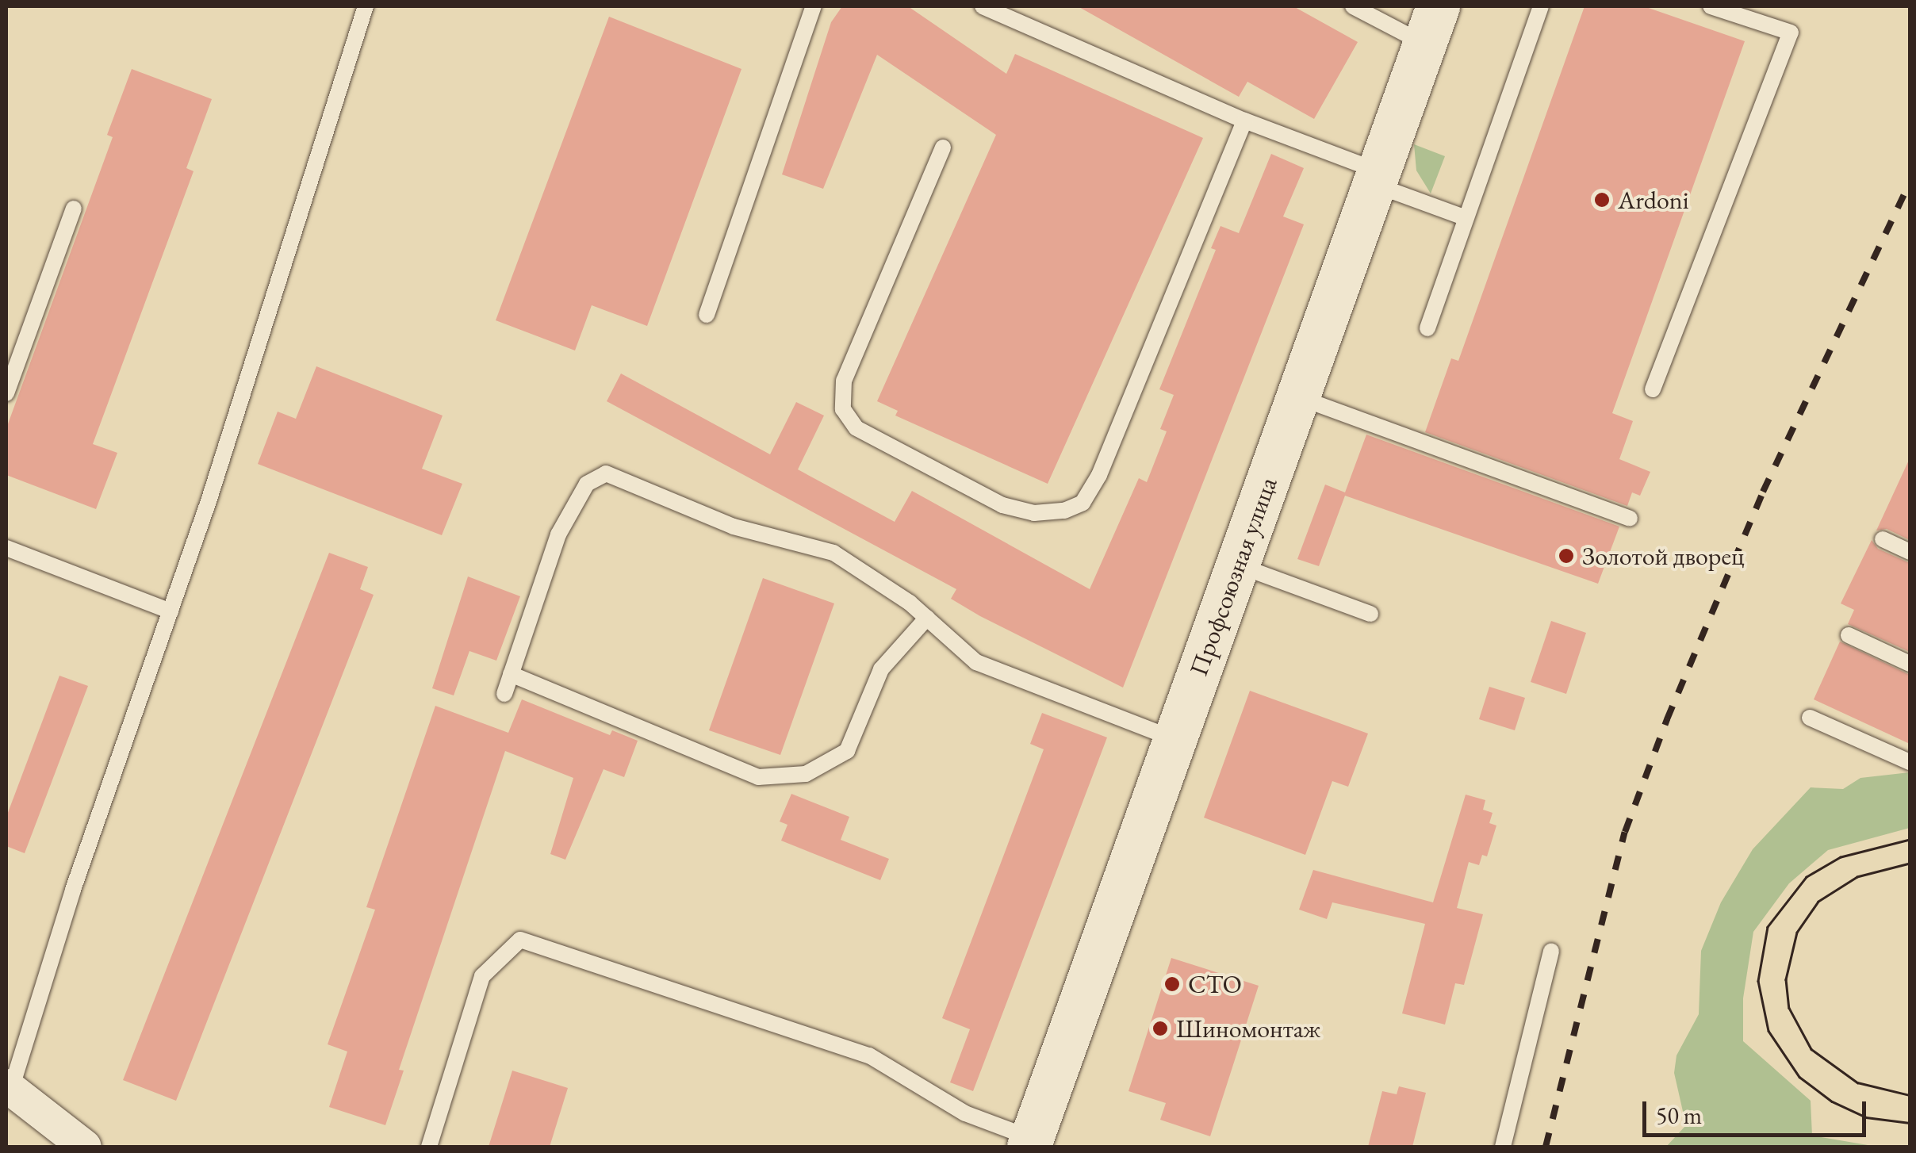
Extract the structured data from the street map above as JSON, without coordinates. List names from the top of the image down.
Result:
{
  "streets": {
    "street": ["Профсоюзная улица"]
  },
  "places": [
    "Ardoni",
    "Золотой дворец",
    "СТО",
    "Шиномонтаж"
  ],
  "scale_bar": "50 m"
}
